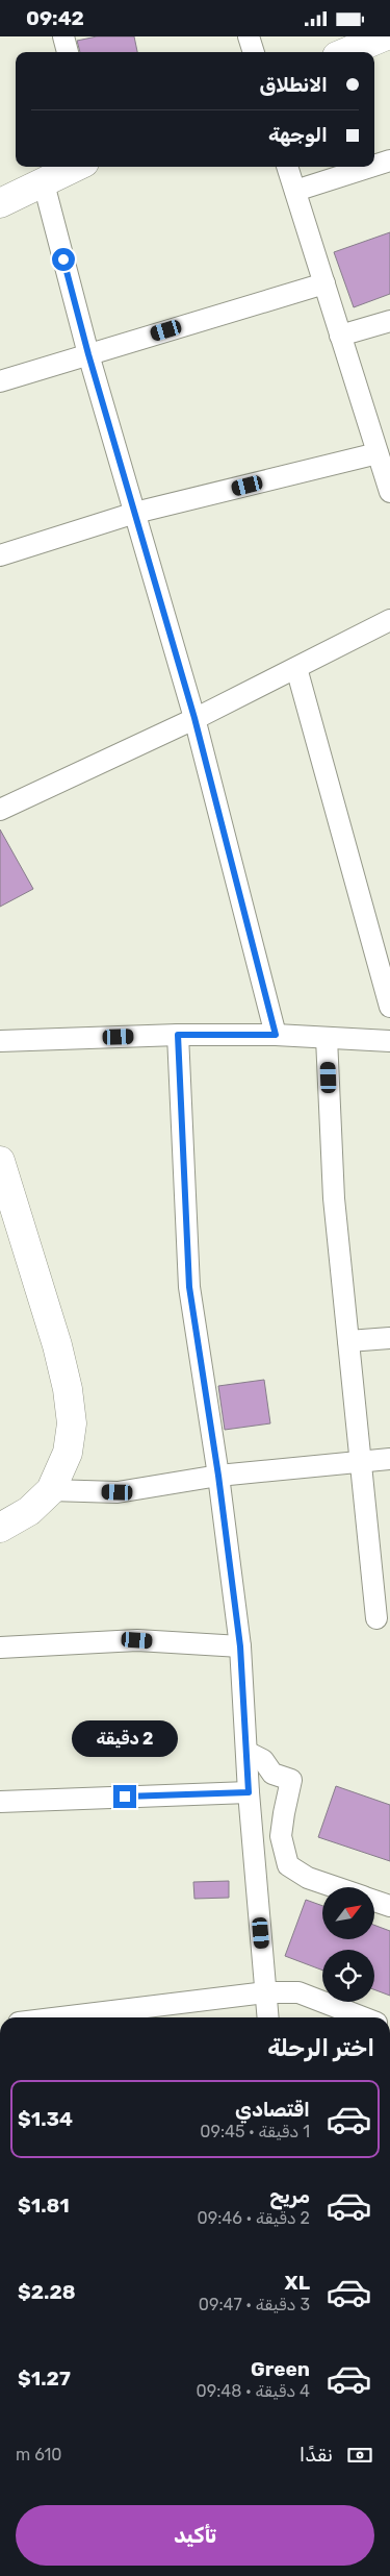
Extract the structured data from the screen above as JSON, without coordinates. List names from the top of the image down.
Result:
{
  "north": "top right",
  "page": {
    "status": "09:42",
    "banner": ["الانطلاق", "الوجهة"],
    "bubble": "2 دقيقة",
    "heading": "اختر الرحلة",
    "list": [
      {
        "name": "اقتصادي",
        "note": "1 دقيقة · 09:45",
        "value": "$1.34"
      },
      {
        "name": "مريح",
        "note": "2 دقيقة · 09:46",
        "value": "$1.81"
      },
      {
        "name": "XL",
        "note": "3 دقيقة · 09:47",
        "value": "$2.28"
      },
      {
        "name": "Green",
        "note": "4 دقيقة · 09:48",
        "value": "$1.27"
      }
    ],
    "pay": ["نقدًا", "610 m"],
    "buttons": "تأكيد"
  }
}
